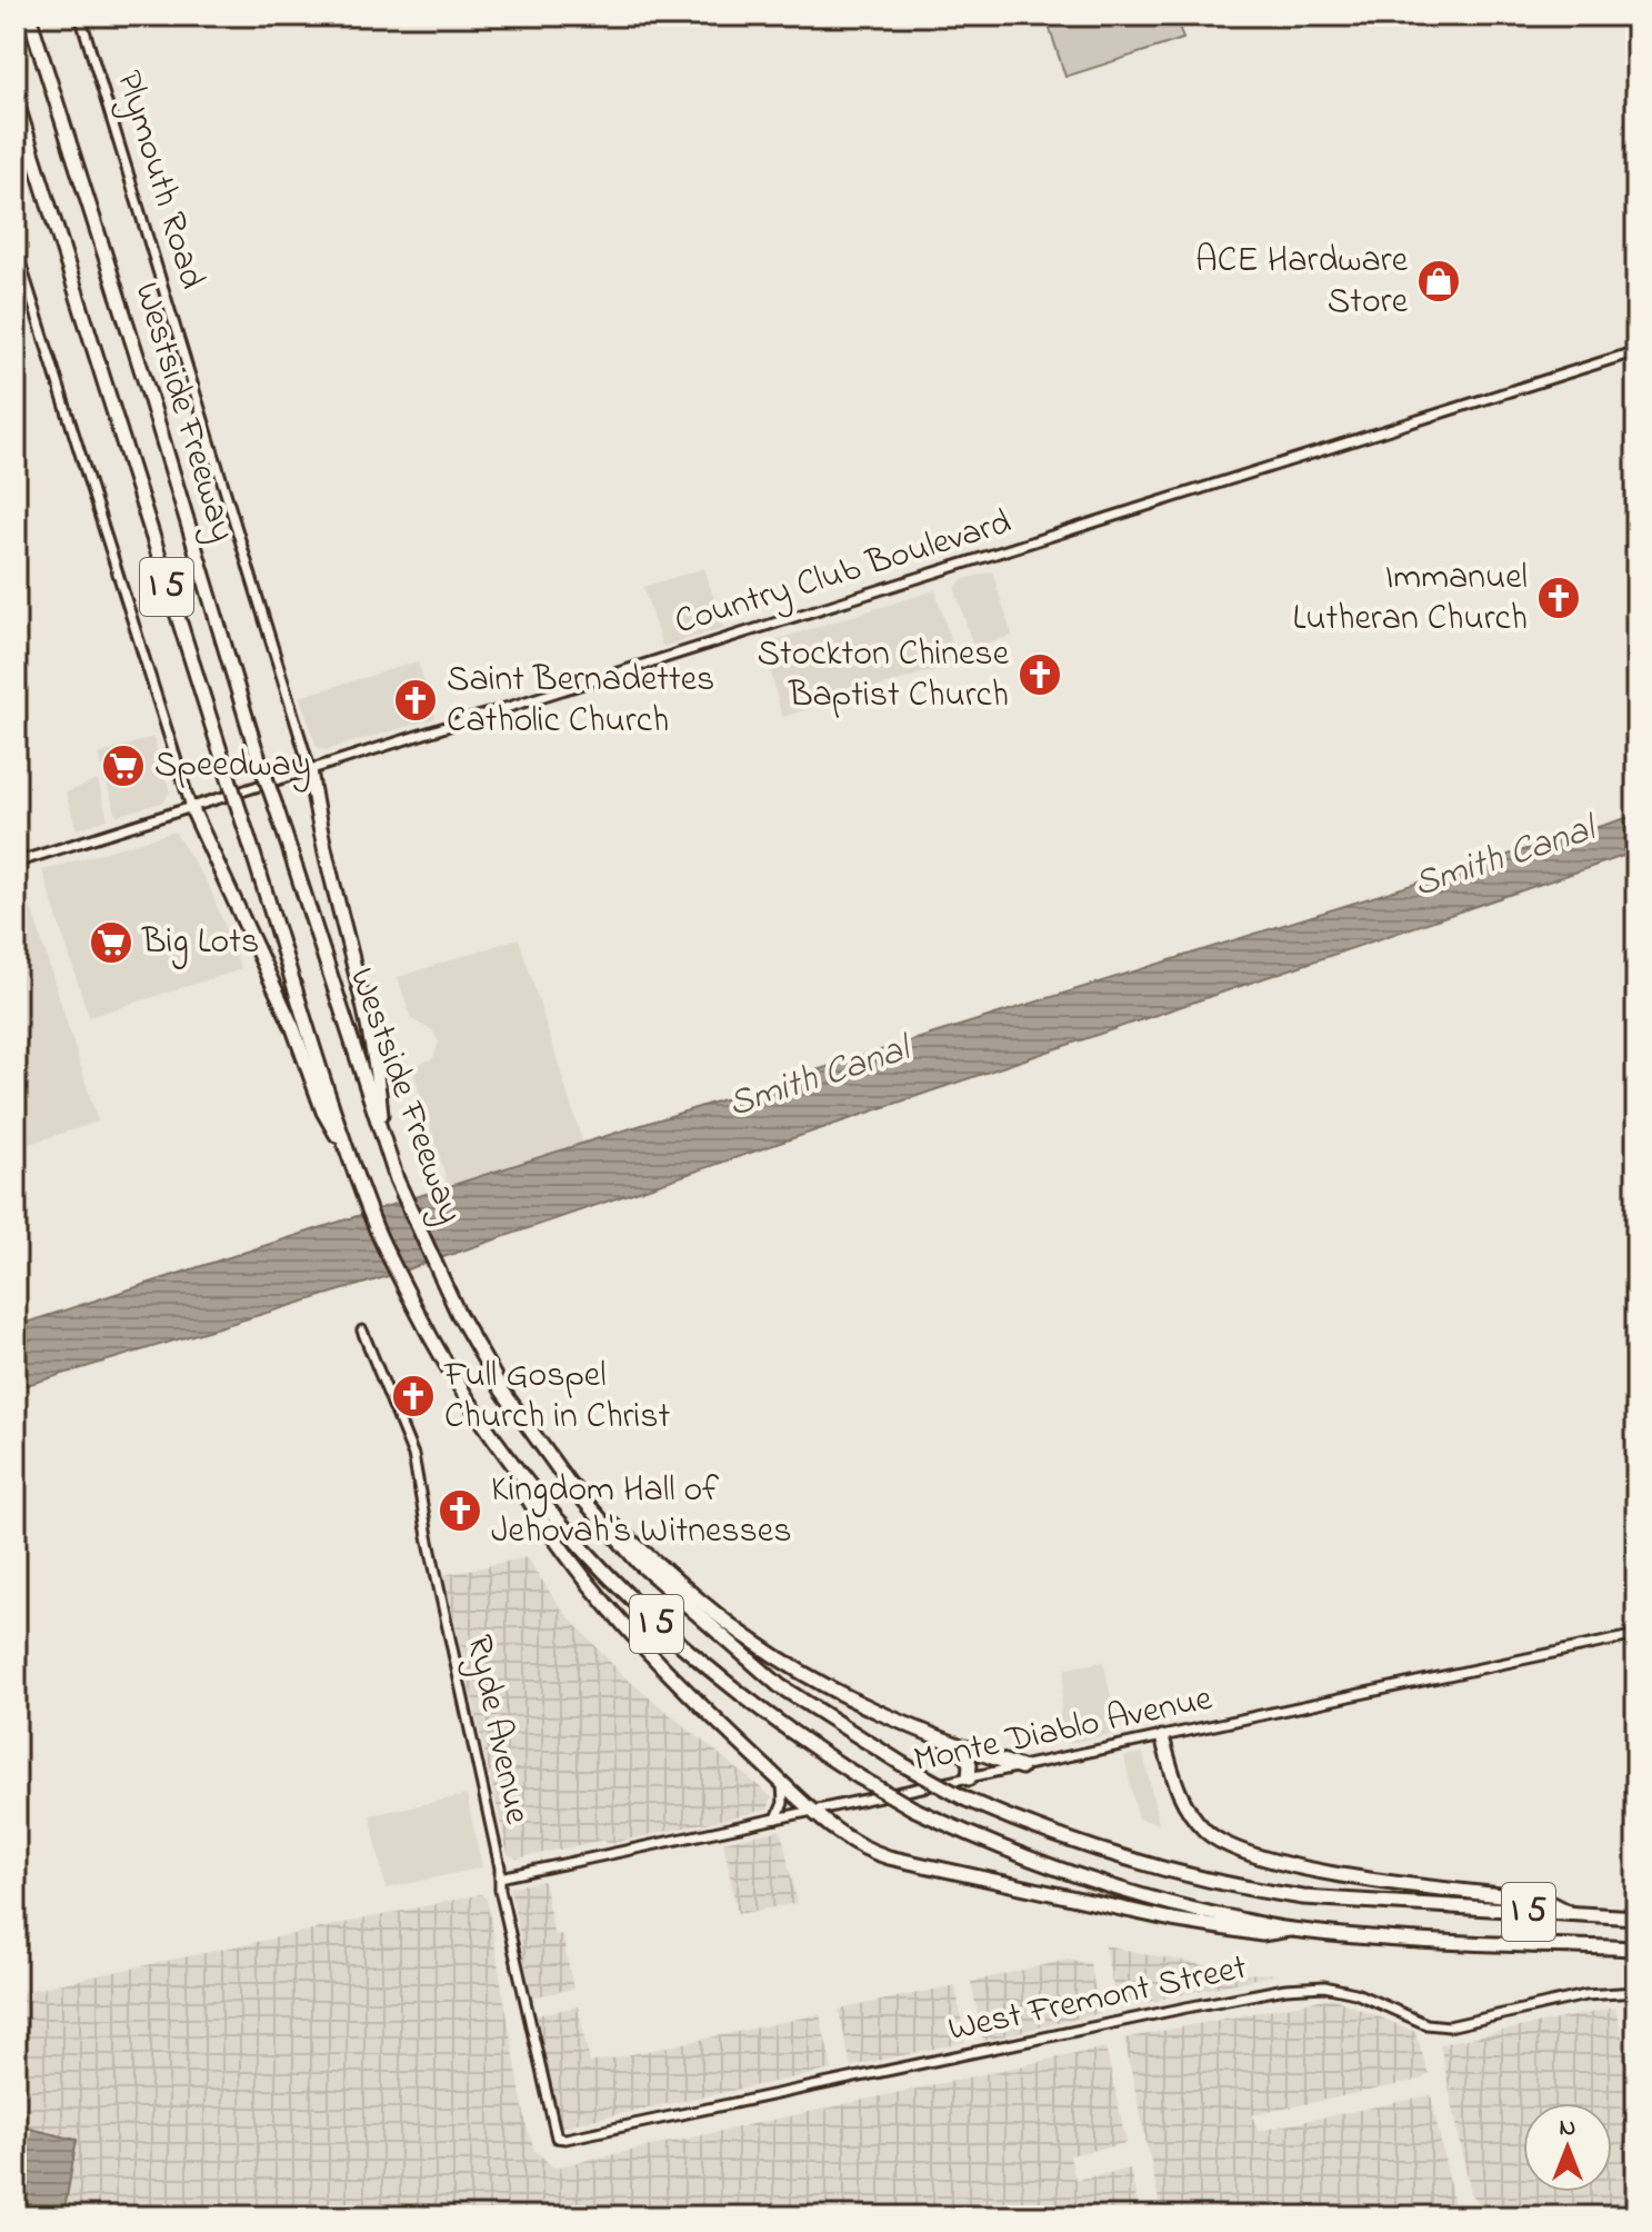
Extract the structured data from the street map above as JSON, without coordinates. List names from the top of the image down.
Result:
{
  "streets": {
    "highway": ["Westside Freeway", "I 5"],
    "street": [
      "Plymouth Road",
      "Country Club Boulevard",
      "Ryde Avenue",
      "Monte Diablo Avenue",
      "West Fremont Street"
    ]
  },
  "crossings": [
    ["Plymouth Road", "Country Club Boulevard"],
    ["Ryde Avenue", "Monte Diablo Avenue"],
    ["Ryde Avenue", "West Fremont Street"]
  ],
  "water": ["Smith Canal"],
  "places": {
    "shop": ["ACE Hardware Store"],
    "church": [
      "Immanuel Lutheran Church",
      "Stockton Chinese Baptist Church",
      "Saint Bernadettes Catholic Church",
      "Full Gospel Church in Christ",
      "Kingdom Hall of Jehovah's Witnesses"
    ],
    "supermarket": ["Speedway", "Big Lots"]
  },
  "north": "top"
}
